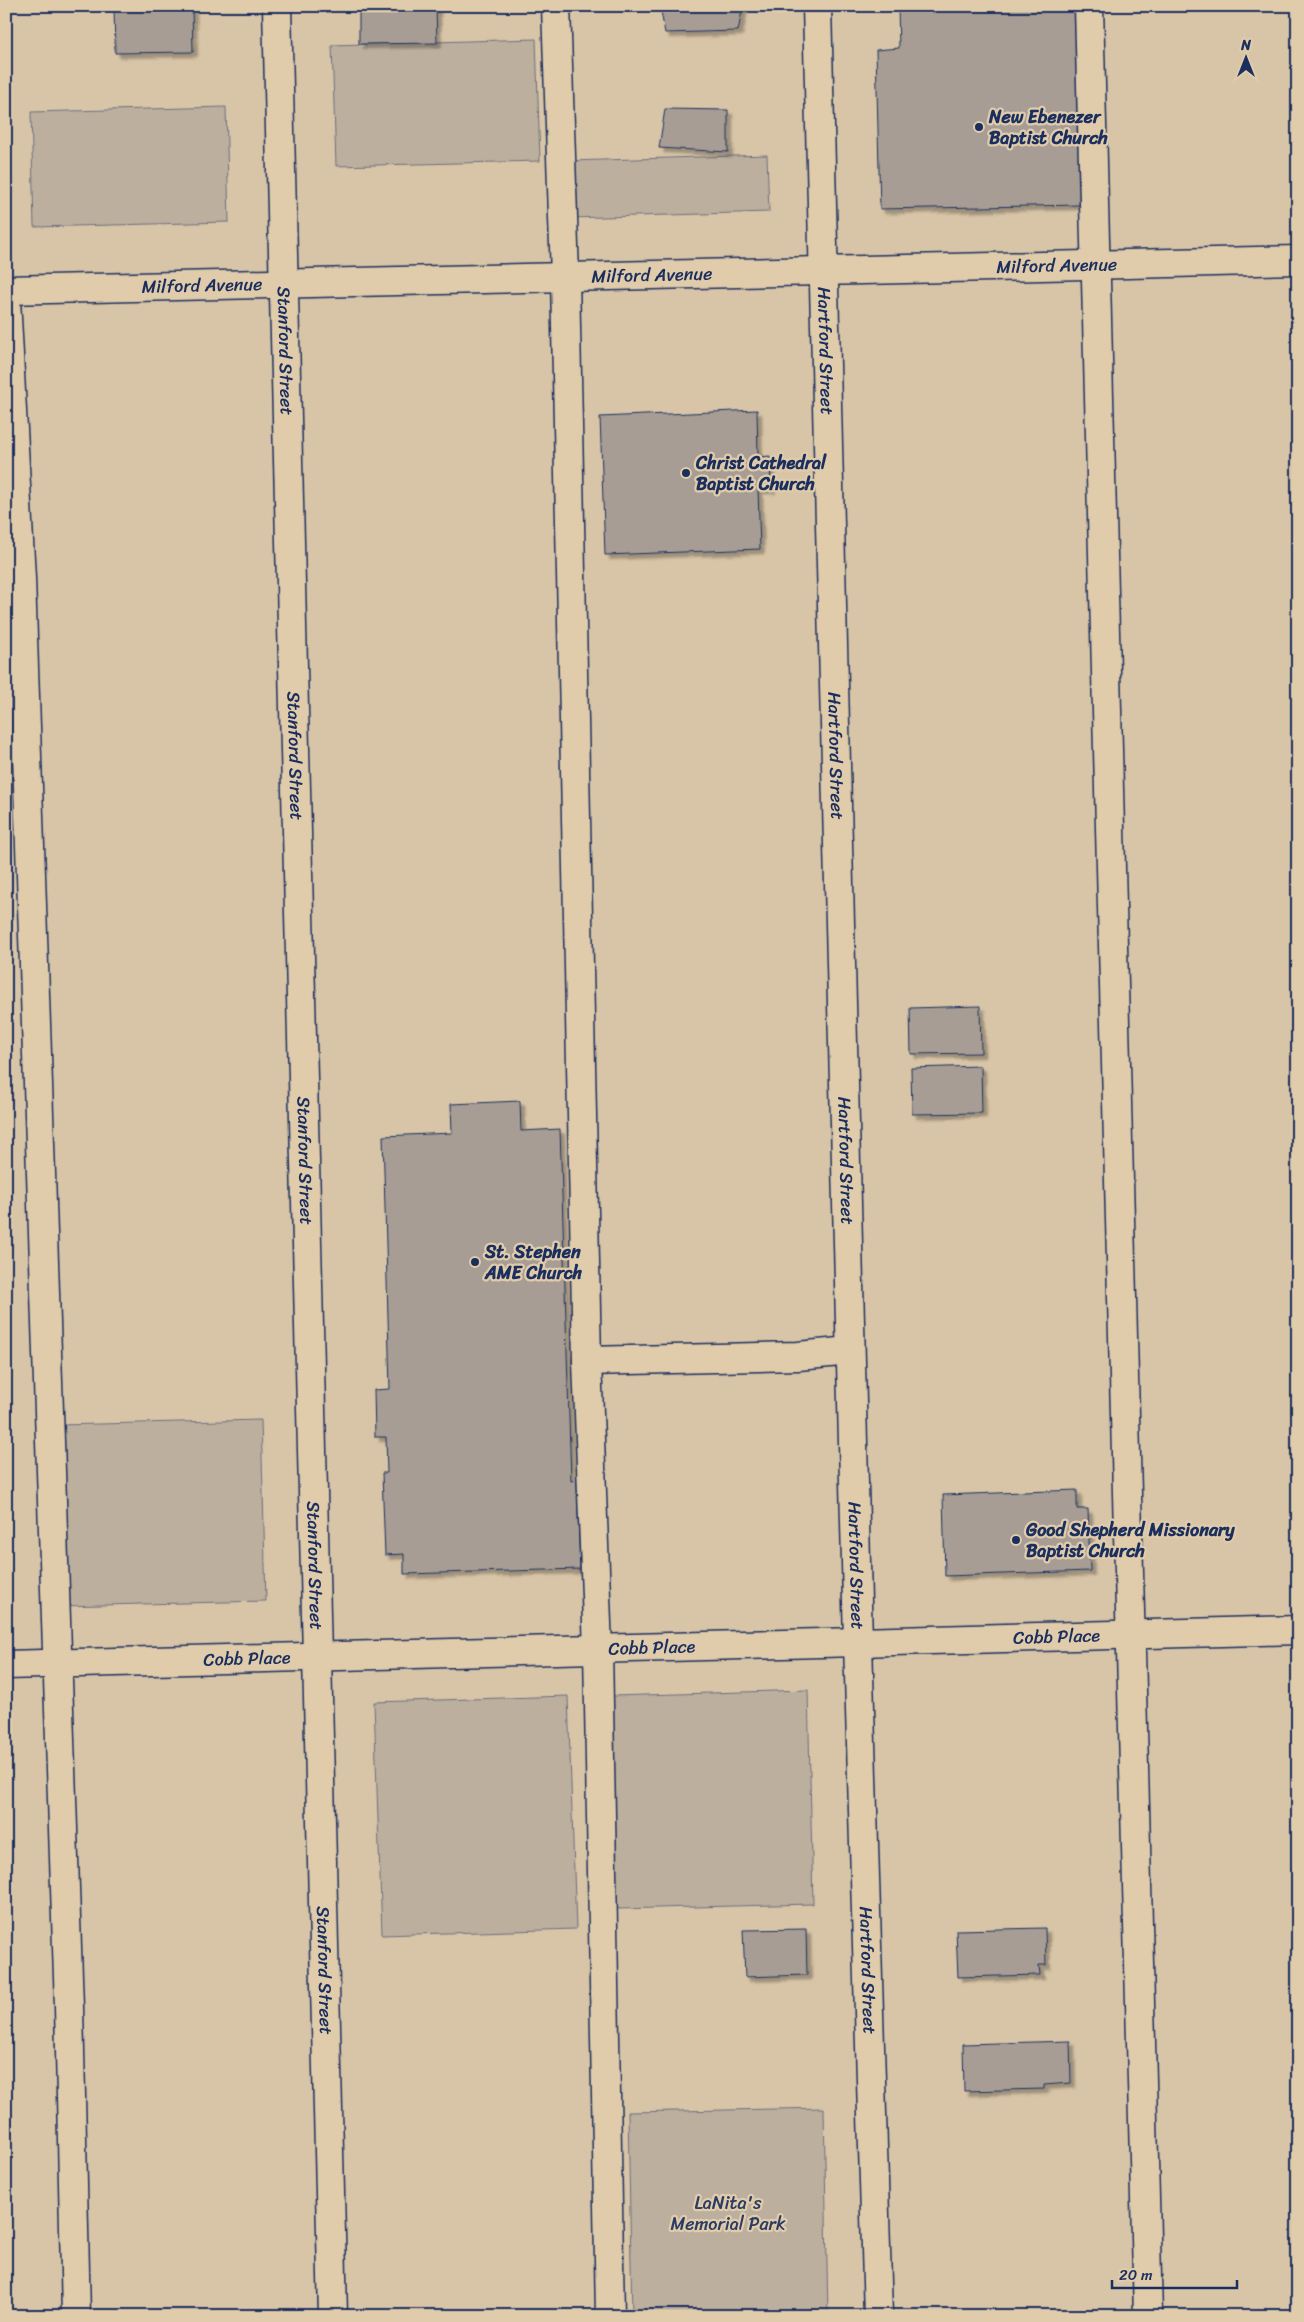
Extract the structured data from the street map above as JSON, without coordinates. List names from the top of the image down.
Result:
{
  "streets": {
    "street": [
      "Milford Avenue",
      "Stanford Street",
      "Hartford Street",
      "Cobb Place"
    ]
  },
  "crossings": [
    ["Milford Avenue", "Stanford Street"],
    ["Milford Avenue", "Hartford Street"],
    ["Stanford Street", "Cobb Place"],
    ["Hartford Street", "Cobb Place"]
  ],
  "parks": ["LaNita's Memorial Park"],
  "places": [
    "New Ebenezer Baptist Church",
    "Christ Cathedral Baptist Church",
    "St. Stephen AME Church",
    "Good Shepherd Missionary Baptist Church"
  ],
  "scale_bar": "20 m",
  "north": "top"
}
